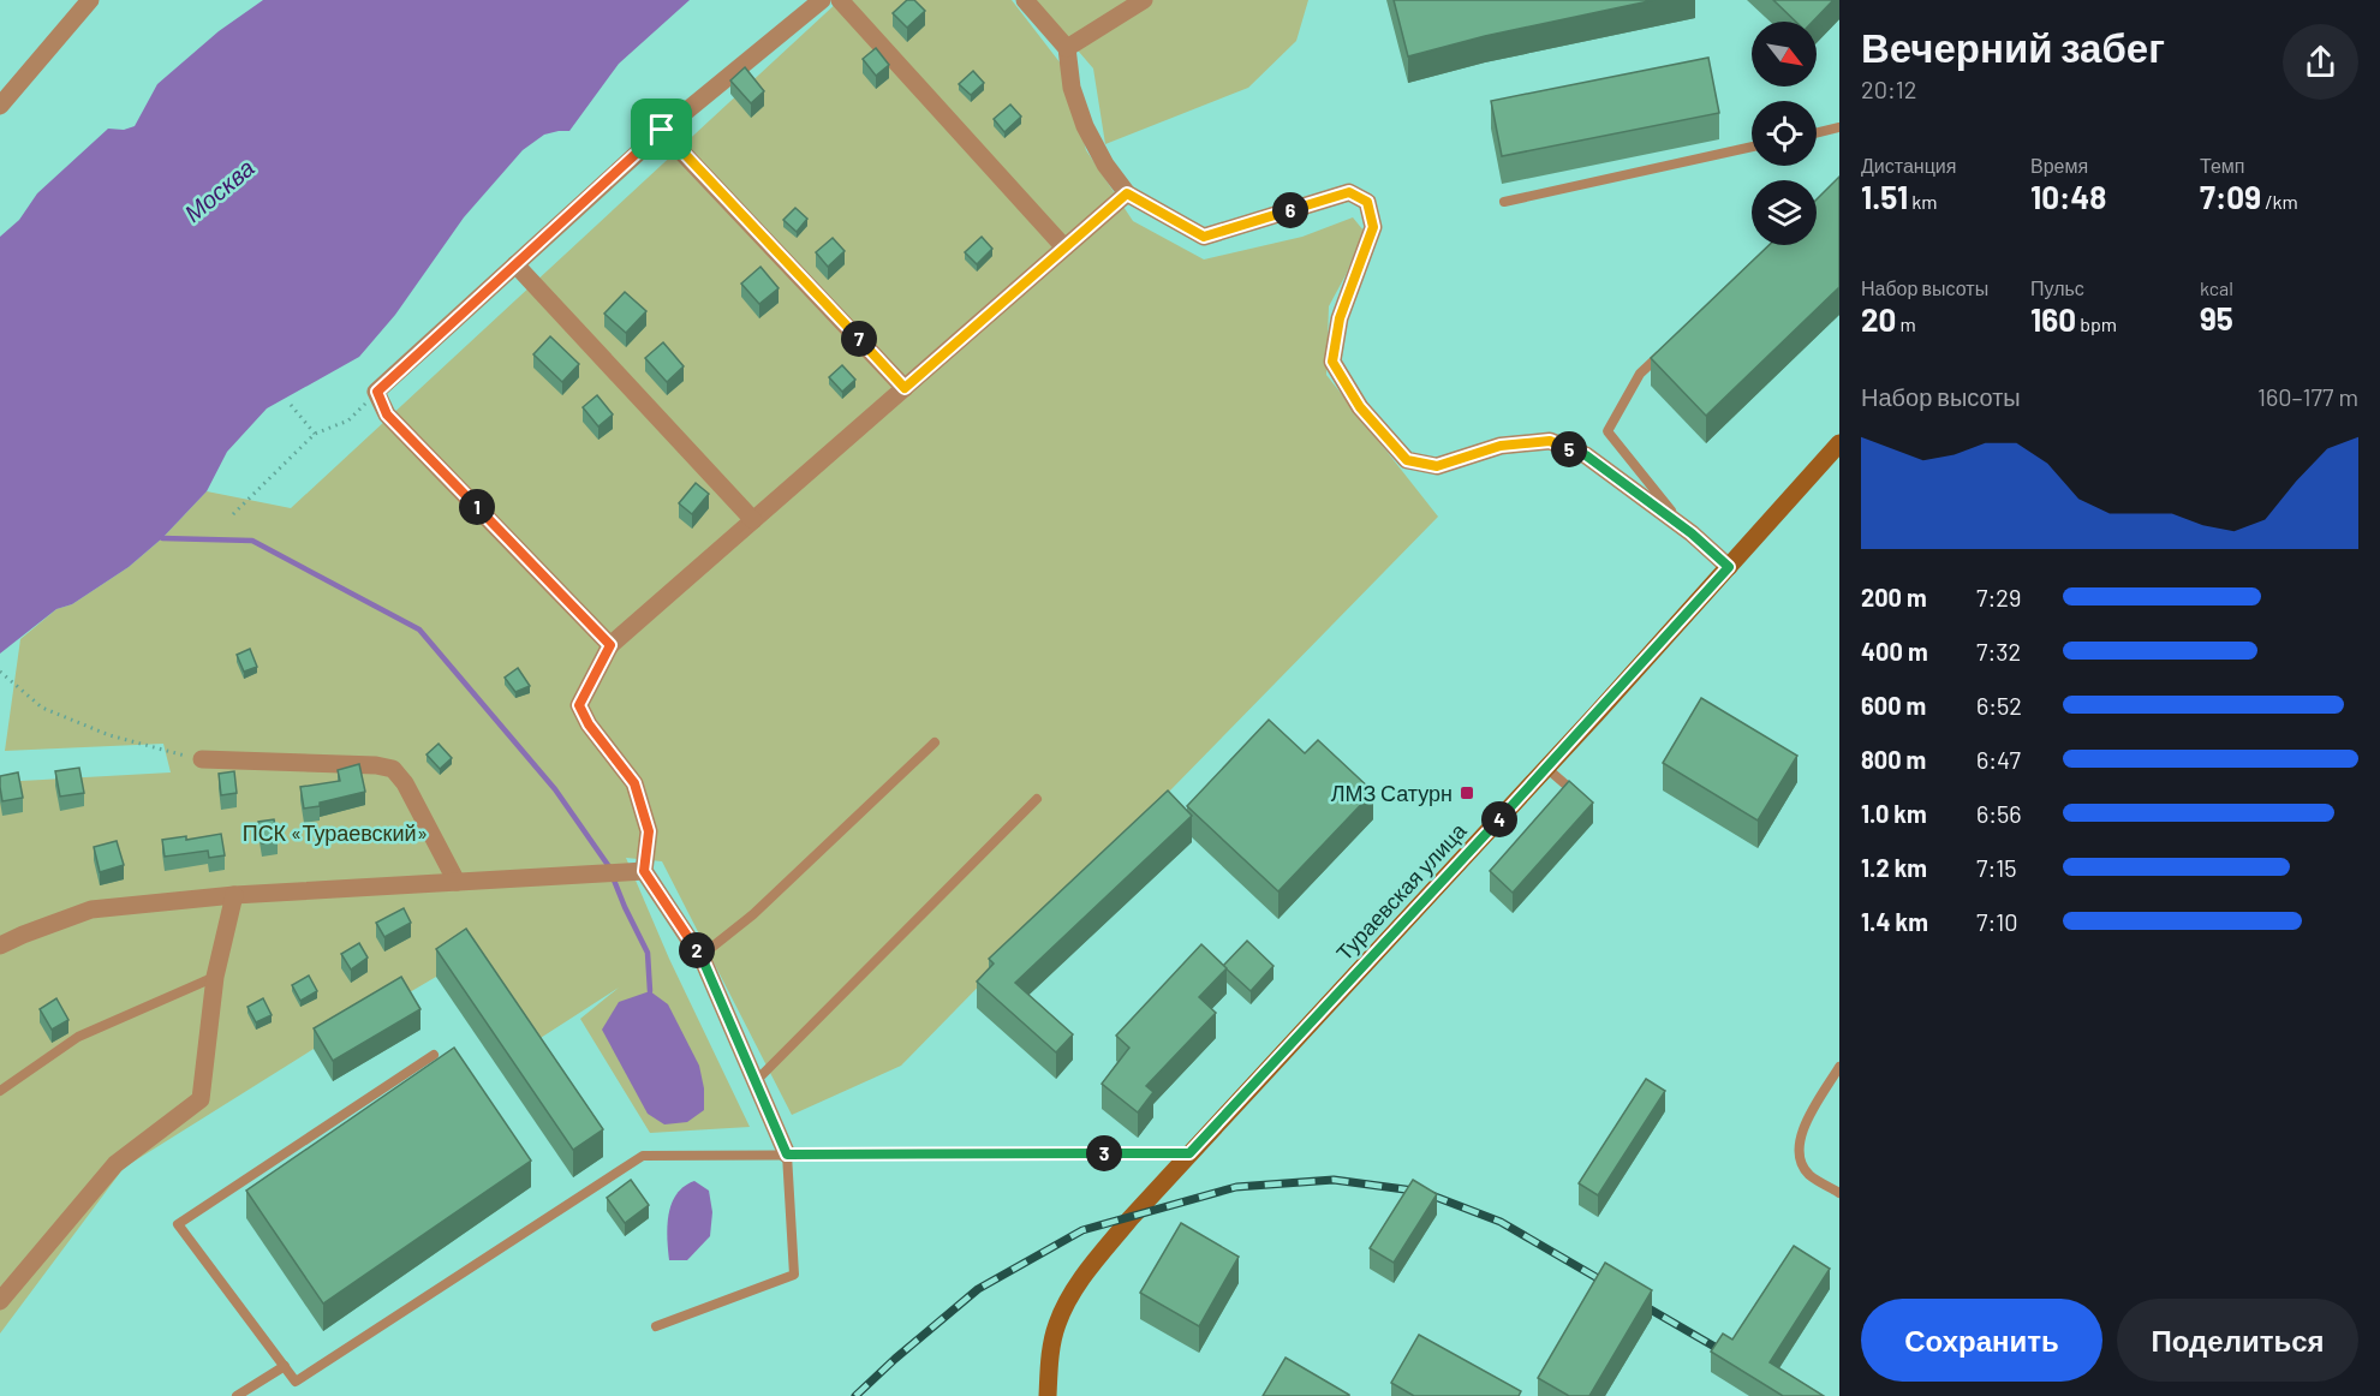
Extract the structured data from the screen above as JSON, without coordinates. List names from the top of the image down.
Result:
{
  "streets": {
    "main road": ["Тураевская улица"]
  },
  "water": ["Москва"],
  "parks": ["ПСК «Тураевский»"],
  "places": {
    "transit": ["ЛМЗ Сатурн"]
  },
  "north": "bottom right",
  "page": {
    "heading": ["Вечерний забег", "20:12"],
    "stats": [
      ["Дистанция", "1.51 km"],
      ["Время", "10:48"],
      ["Темп", "7:09 /km"],
      ["Набор высоты", "20 m"],
      ["Пульс", "160 bpm"],
      ["kcal", "95"]
    ],
    "pins": [
      "6",
      "7",
      "5",
      "1",
      "4",
      "2",
      "3"
    ],
    "chart": ["Набор высоты", "160–177 m"],
    "list": [
      {
        "name": "200 m",
        "note": "7:29"
      },
      {
        "name": "400 m",
        "note": "7:32"
      },
      {
        "name": "600 m",
        "note": "6:52"
      },
      {
        "name": "800 m",
        "note": "6:47"
      },
      {
        "name": "1.0 km",
        "note": "6:56"
      },
      {
        "name": "1.2 km",
        "note": "7:15"
      },
      {
        "name": "1.4 km",
        "note": "7:10"
      }
    ],
    "buttons": ["Сохранить", "Поделиться"]
  }
}
